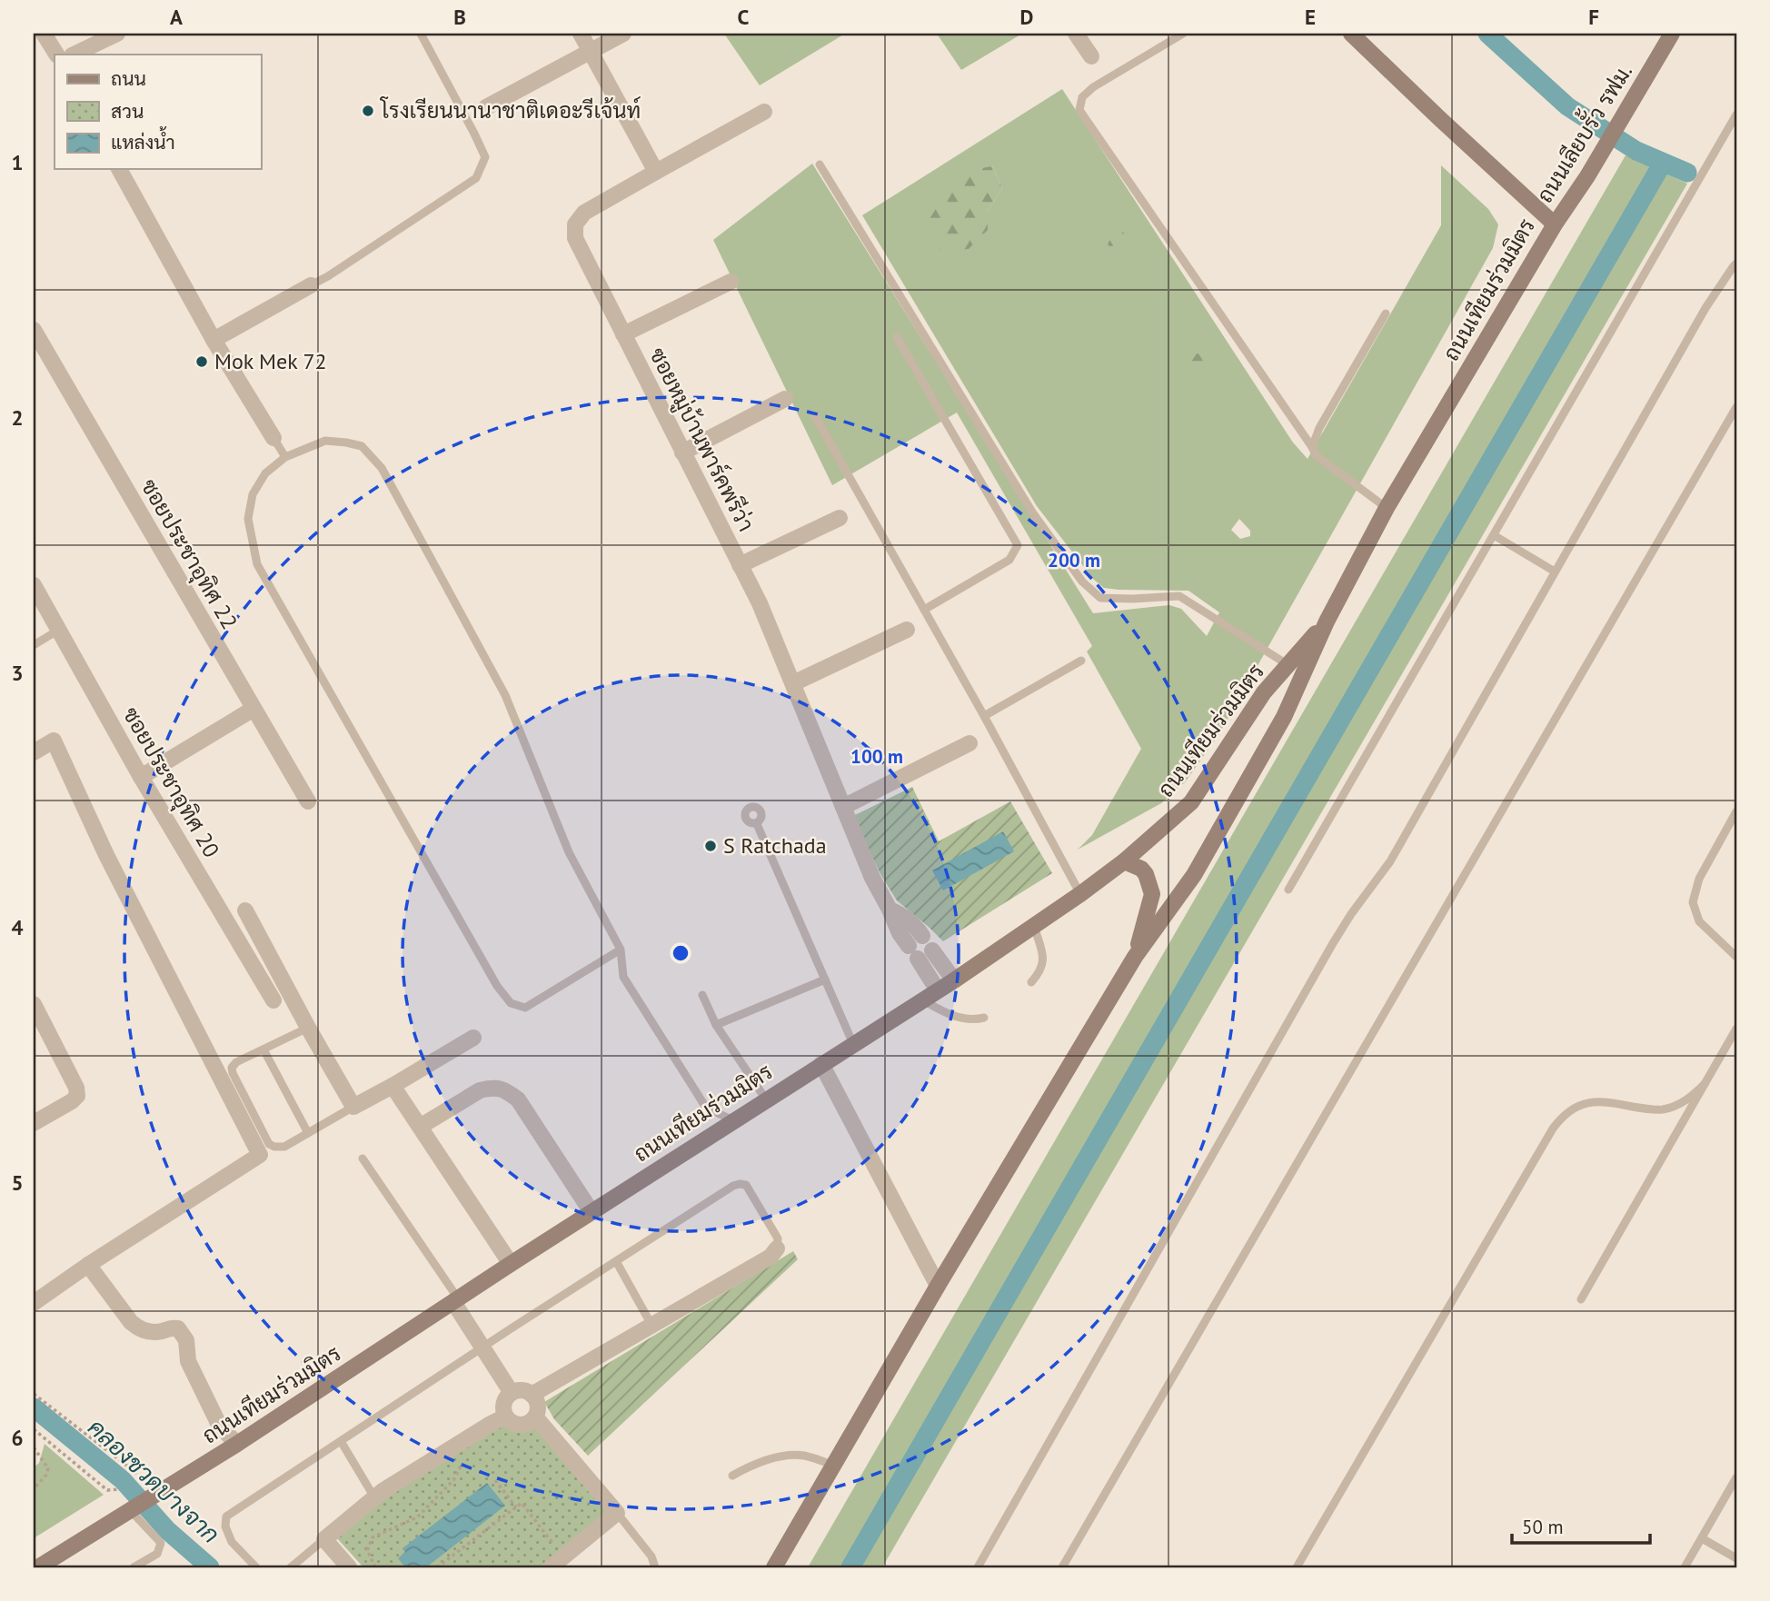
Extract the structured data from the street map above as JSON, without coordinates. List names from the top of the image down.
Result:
{
  "streets": {
    "street": [
      "ถนนเลียบรั้ว รฟม.",
      "ถนนเทียมร่วมมิตร",
      "ซอยหมู่บ้านพาร์คพรีว่า",
      "ซอยประชาอุทิศ 22",
      "ซอยประชาอุทิศ 20"
    ]
  },
  "crossings": [
    ["ถนนเลียบรั้ว รฟม.", "ถนนเทียมร่วมมิตร"],
    ["ถนนเทียมร่วมมิตร", "ซอยหมู่บ้านพาร์คพรีว่า"]
  ],
  "water": ["คลองชวดบางจาก"],
  "places": ["โรงเรียนนานาชาติเดอะรีเจ้นท์", "Mok Mek 72", "S Ratchada"],
  "legend": ["ถนน", "สวน", "แหล่งน้ำ"],
  "scale_bar": "50 m",
  "grid": {
    "columns": [
      "A",
      "B",
      "C",
      "D",
      "E",
      "F"
    ],
    "rows": [
      "1",
      "2",
      "3",
      "4",
      "5",
      "6"
    ]
  },
  "rings": ["200 m", "100 m"]
}
